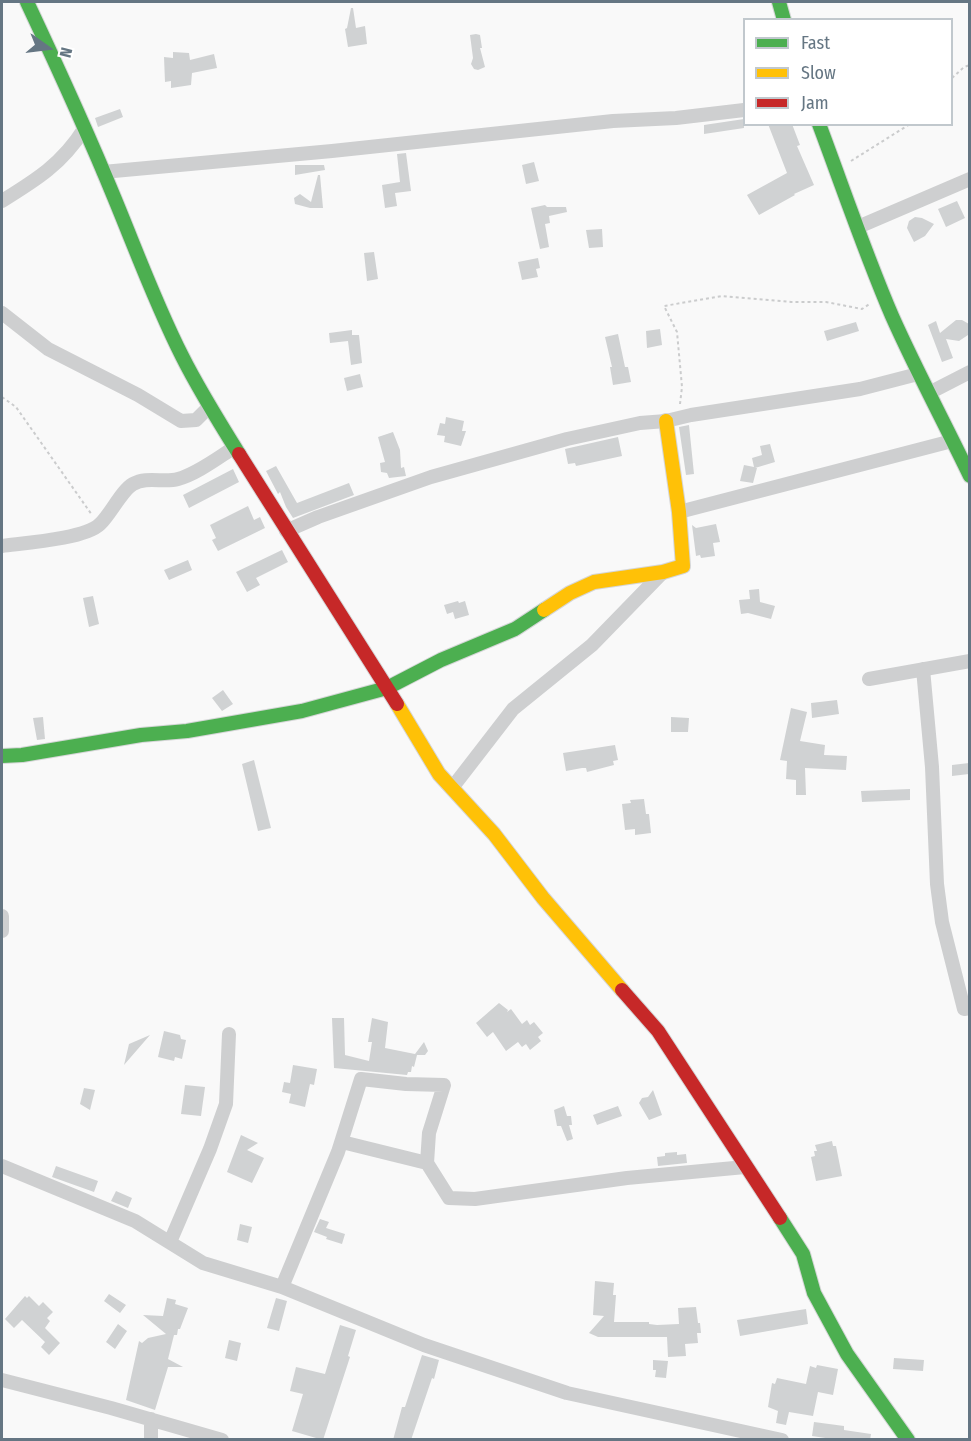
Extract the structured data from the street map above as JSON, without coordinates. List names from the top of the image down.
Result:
{
  "legend": ["Fast", "Slow", "Jam"],
  "north": "right"
}
